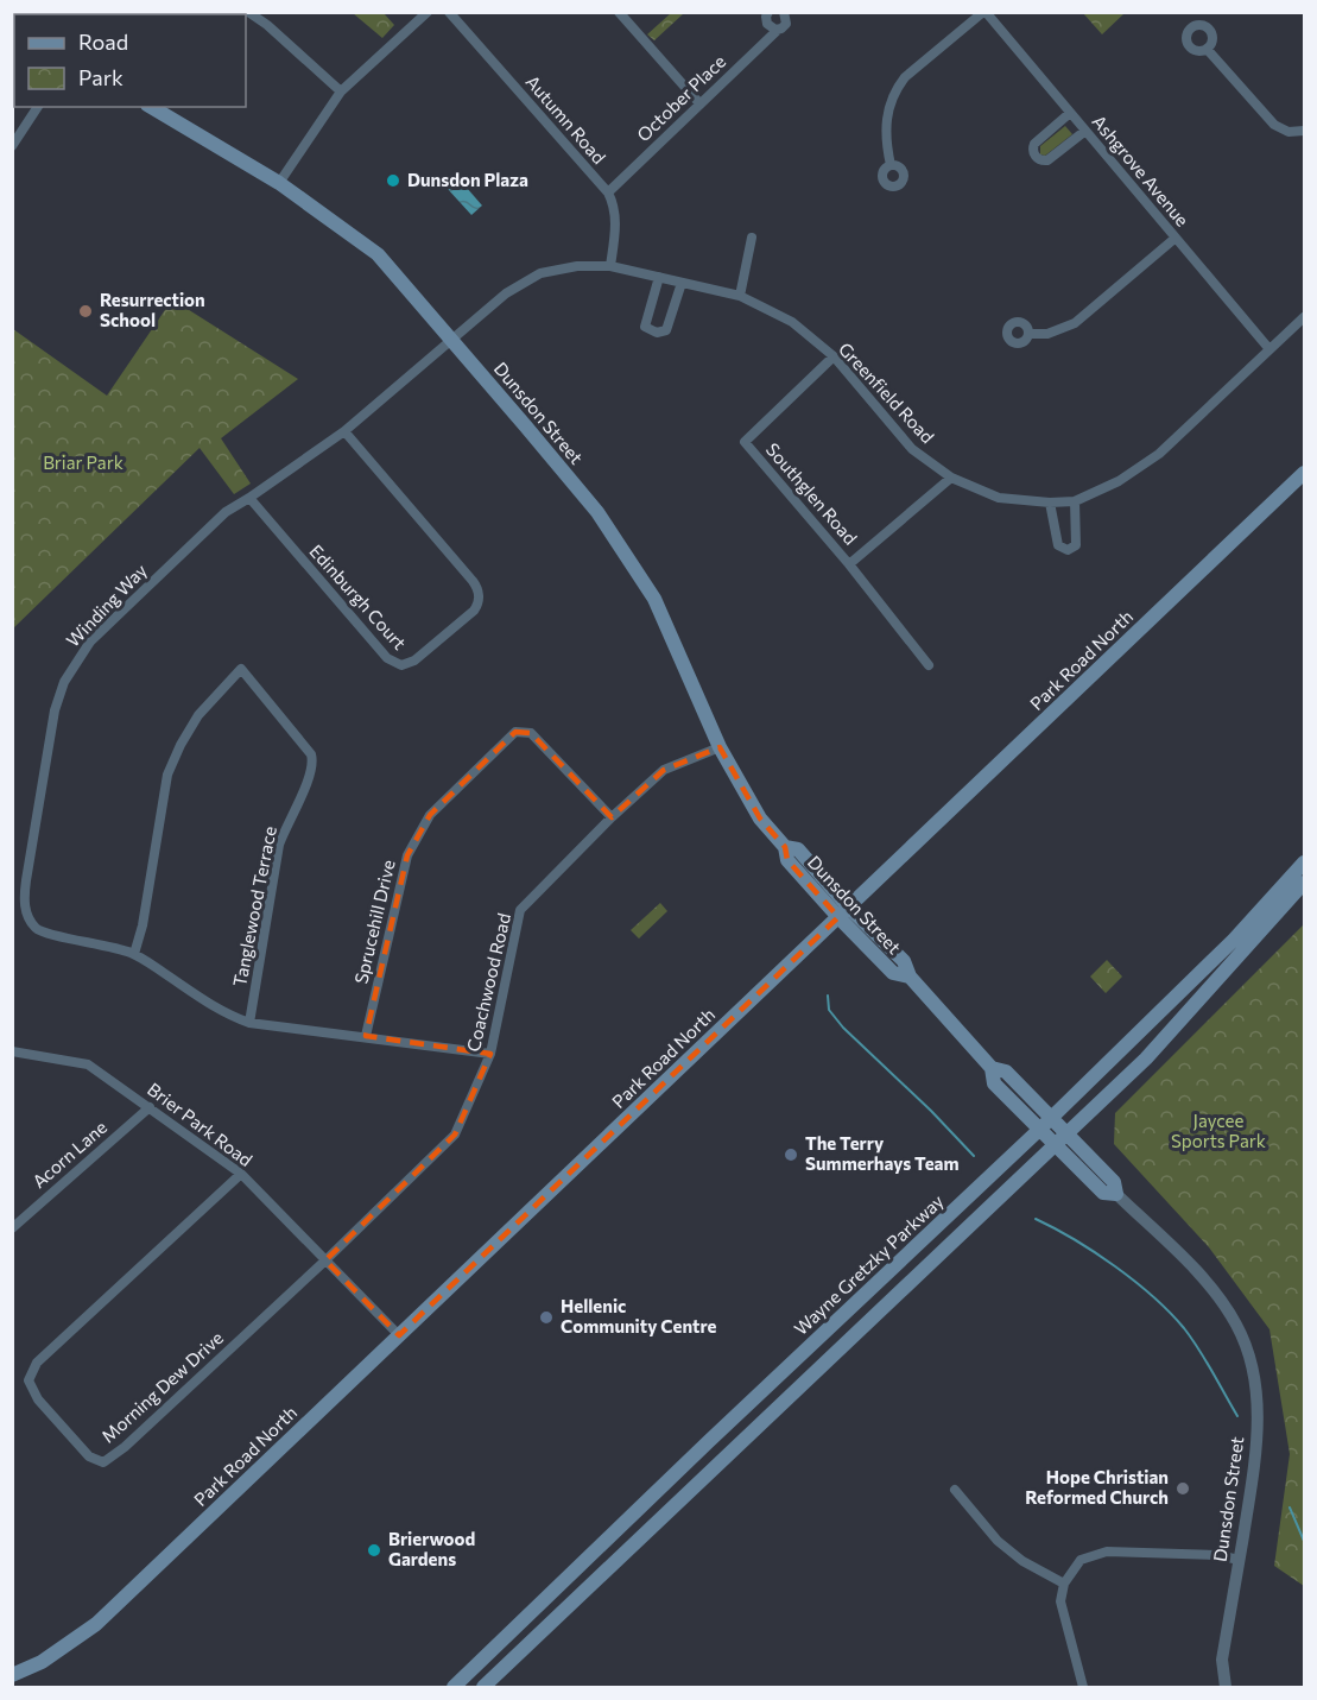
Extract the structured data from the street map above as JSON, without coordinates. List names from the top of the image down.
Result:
{
  "streets": {
    "main road": ["Dunsdon Street", "Park Road North", "Wayne Gretzky Parkway"],
    "street": [
      "October Place",
      "Autumn Road",
      "Ashgrove Avenue",
      "Greenfield Road",
      "Southglen Road",
      "Edinburgh Court",
      "Winding Way",
      "Tanglewood Terrace",
      "Sprucehill Drive",
      "Coachwood Road",
      "Brier Park Road",
      "Acorn Lane",
      "Morning Dew Drive"
    ]
  },
  "crossings": [
    ["October Place", "Autumn Road"],
    ["Autumn Road", "Greenfield Road"],
    ["Ashgrove Avenue", "Greenfield Road"],
    ["Greenfield Road", "Dunsdon Street"],
    ["Greenfield Road", "Southglen Road"],
    ["Greenfield Road", "Winding Way"],
    ["Dunsdon Street", "Winding Way"],
    ["Dunsdon Street", "Park Road North"],
    ["Dunsdon Street", "Coachwood Road"],
    ["Dunsdon Street", "Wayne Gretzky Parkway"],
    ["Edinburgh Court", "Winding Way"],
    ["Winding Way", "Tanglewood Terrace"],
    ["Winding Way", "Sprucehill Drive"],
    ["Winding Way", "Coachwood Road"],
    ["Park Road North", "Brier Park Road"],
    ["Sprucehill Drive", "Coachwood Road"],
    ["Coachwood Road", "Brier Park Road"],
    ["Coachwood Road", "Morning Dew Drive"],
    ["Brier Park Road", "Acorn Lane"],
    ["Brier Park Road", "Morning Dew Drive"]
  ],
  "parks": ["Briar Park", "Jaycee Sports Park"],
  "places": [
    "Dunsdon Plaza",
    "Resurrection School",
    "The Terry Summerhays Team",
    "Hellenic Community Centre",
    "Hope Christian Reformed Church",
    "Brierwood Gardens"
  ],
  "legend": ["Road", "Park"]
}
